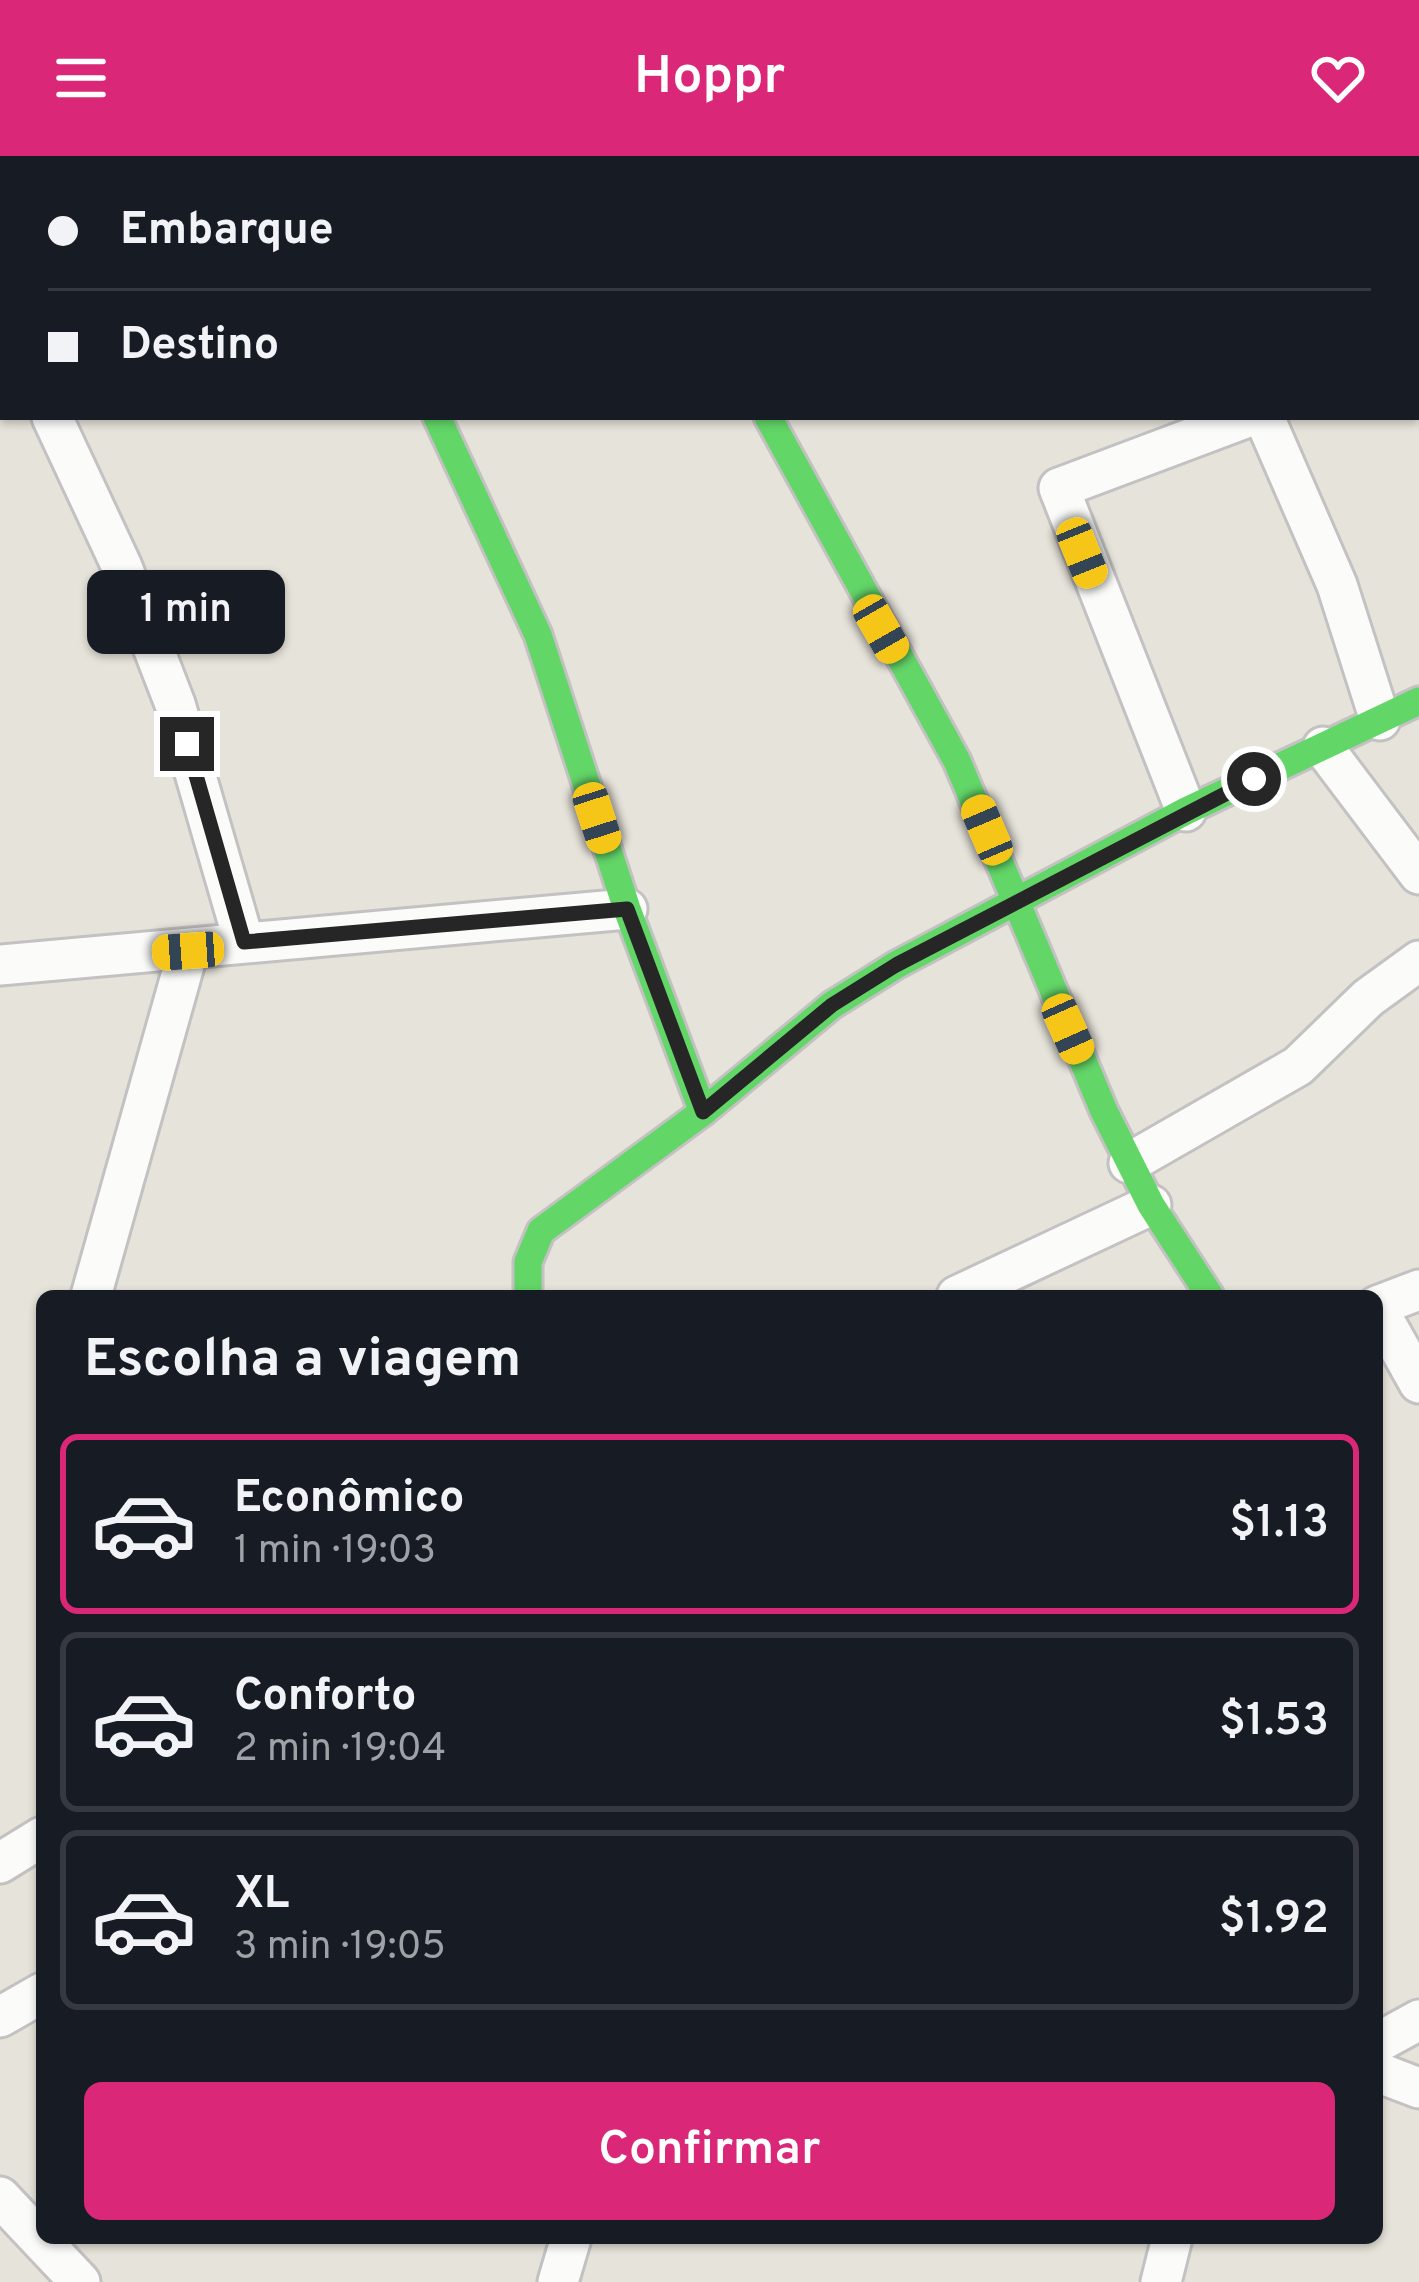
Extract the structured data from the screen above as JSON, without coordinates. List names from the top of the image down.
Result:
{
  "page": {
    "header": "Hoppr",
    "banner": ["Embarque", "Destino"],
    "bubble": "1 min",
    "heading": "Escolha a viagem",
    "list": [
      {
        "name": "Econômico",
        "note": "1 min · 19:03",
        "value": "$1.13"
      },
      {
        "name": "Conforto",
        "note": "2 min · 19:04",
        "value": "$1.53"
      },
      {
        "name": "XL",
        "note": "3 min · 19:05",
        "value": "$1.92"
      }
    ],
    "buttons": "Confirmar"
  }
}
